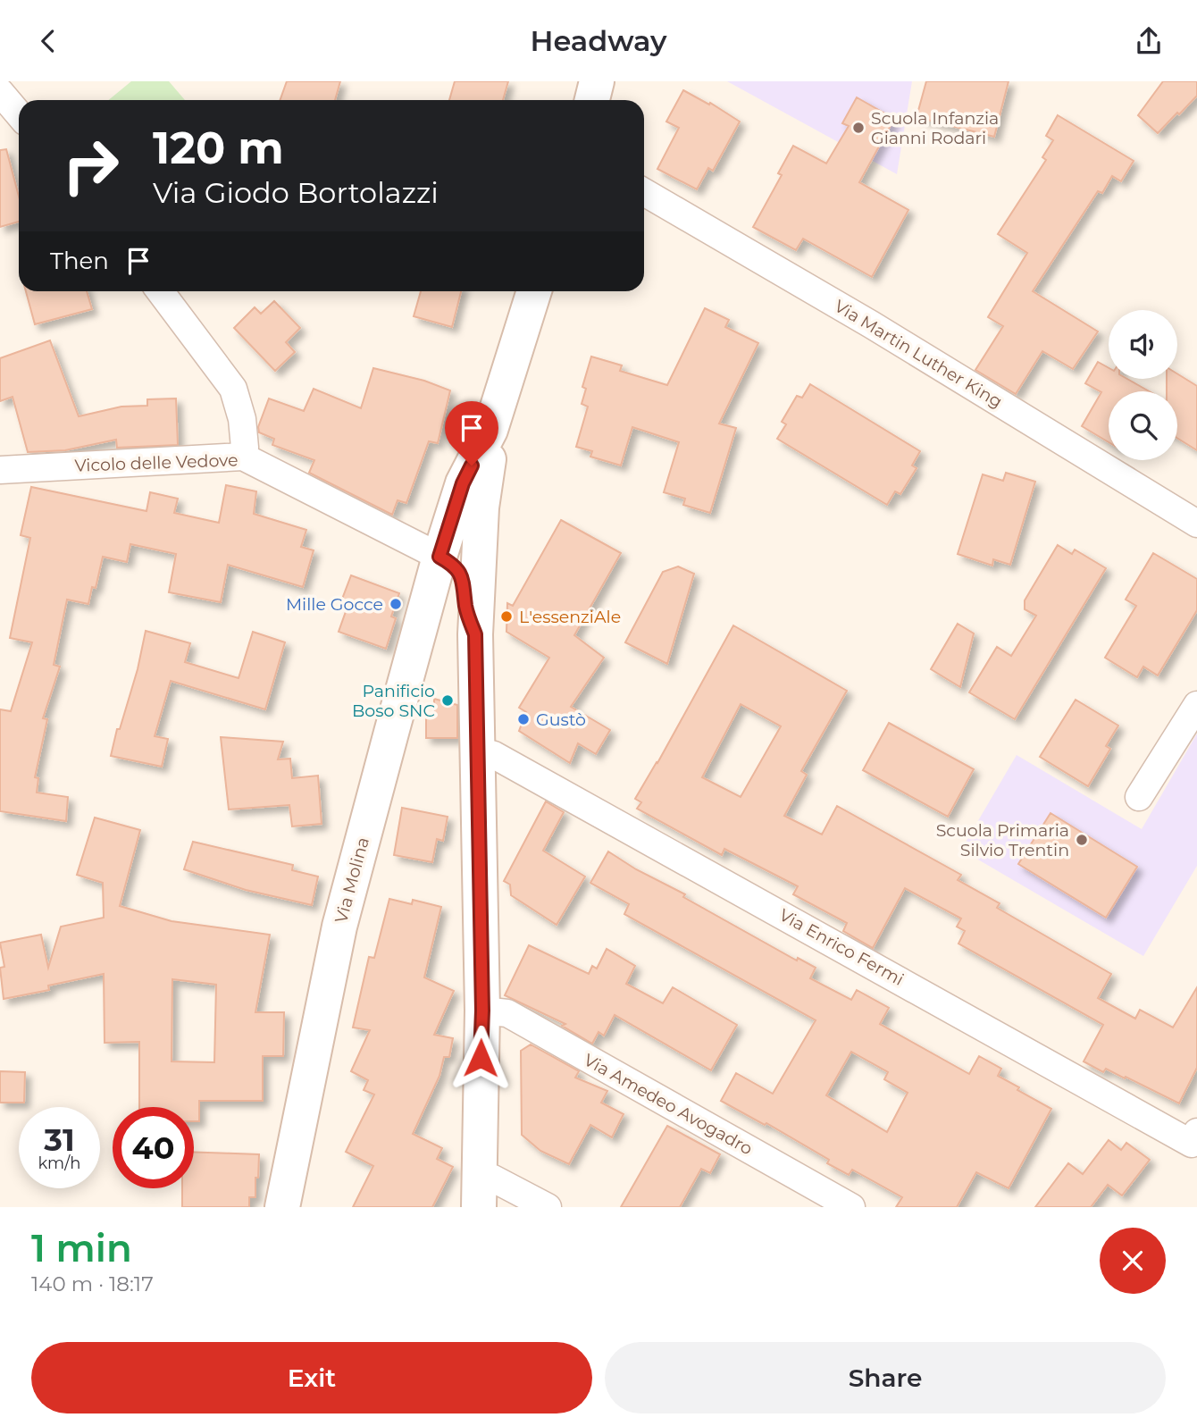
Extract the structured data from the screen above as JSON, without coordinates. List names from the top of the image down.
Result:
{
  "streets": {
    "street": [
      "Via Martin Luther King",
      "Vicolo delle Vedove",
      "Via Molina",
      "Via Enrico Fermi",
      "Via Amedeo Avogadro"
    ]
  },
  "crossings": [
    ["Vicolo delle Vedove", "Via Molina"]
  ],
  "places": [
    "Scuola Infanzia Gianni Rodari",
    "Mille Gocce",
    "L'essenziAle",
    "Panificio Boso SNC",
    "Gustò",
    "Scuola Primaria Silvio Trentin"
  ],
  "page": {
    "header": "Headway",
    "turn": ["120 m", "Via Giodo Bortolazzi"],
    "then": "Then",
    "speed": "31 km/h",
    "limit": "40",
    "heading": ["1 min", "140 m · 18:17"],
    "buttons": ["Exit", "Share"]
  }
}
